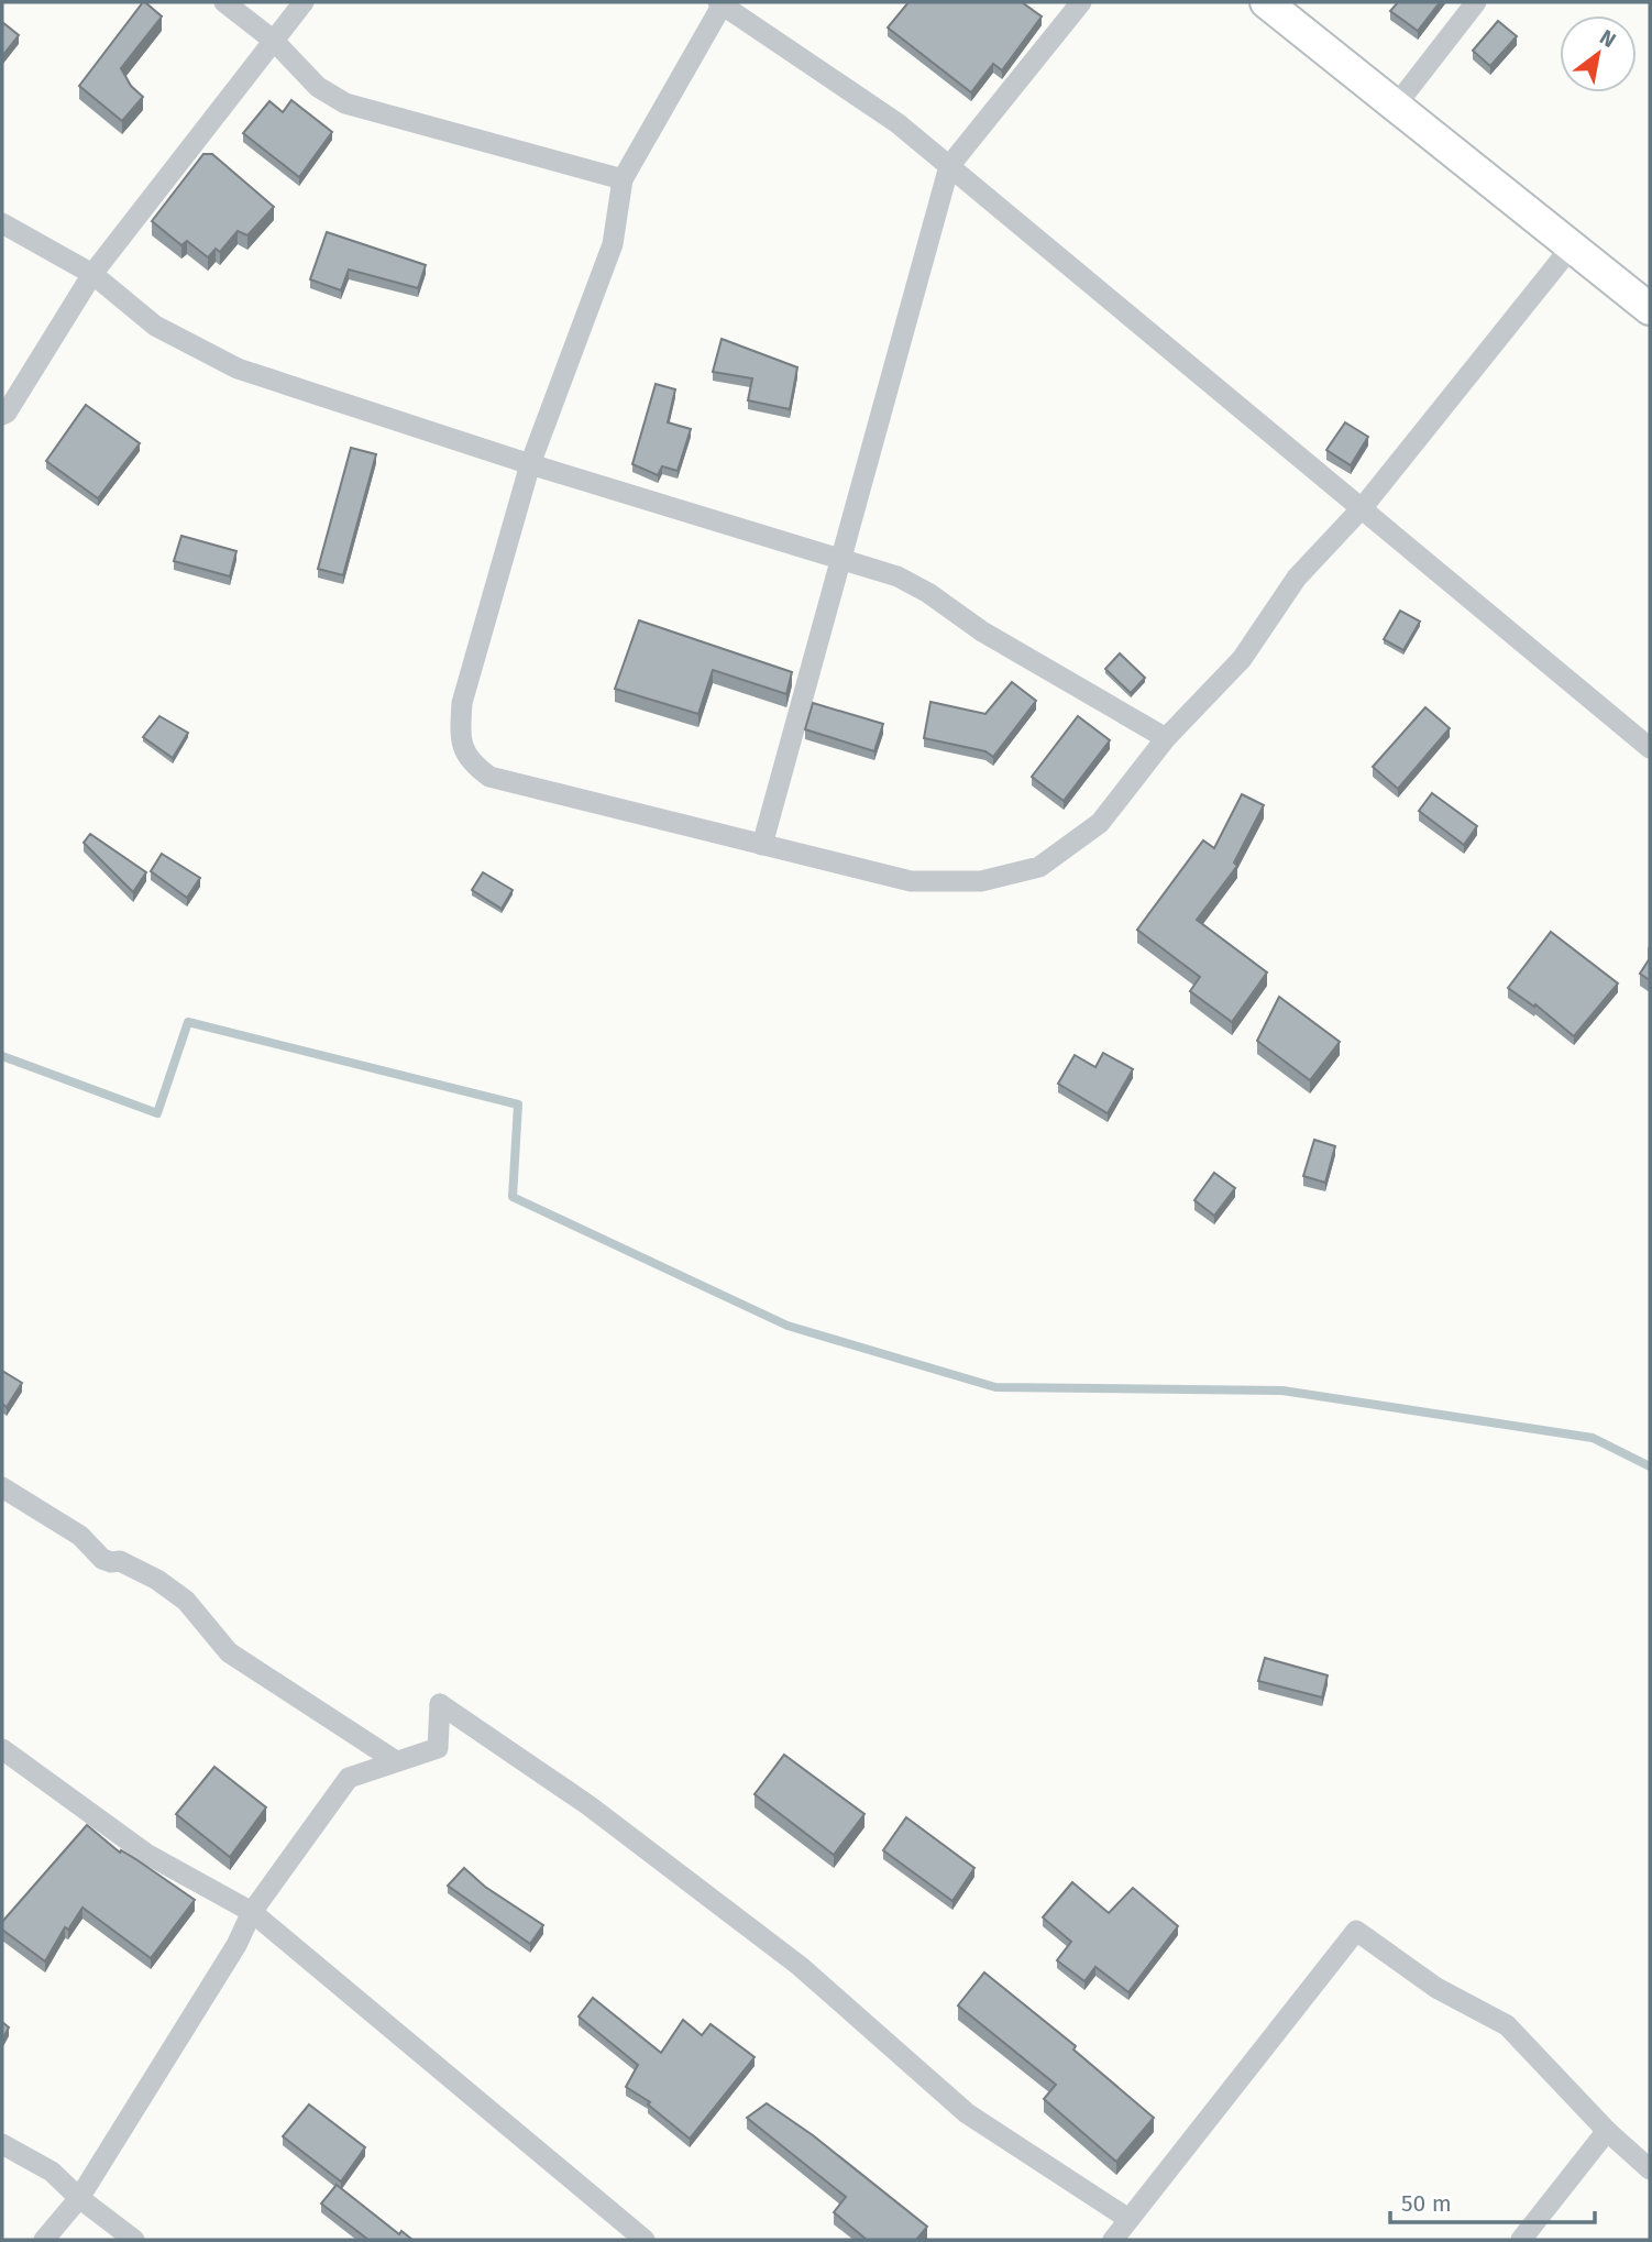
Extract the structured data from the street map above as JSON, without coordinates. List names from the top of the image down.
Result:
{
  "scale_bar": "50 m",
  "north": "top right"
}
